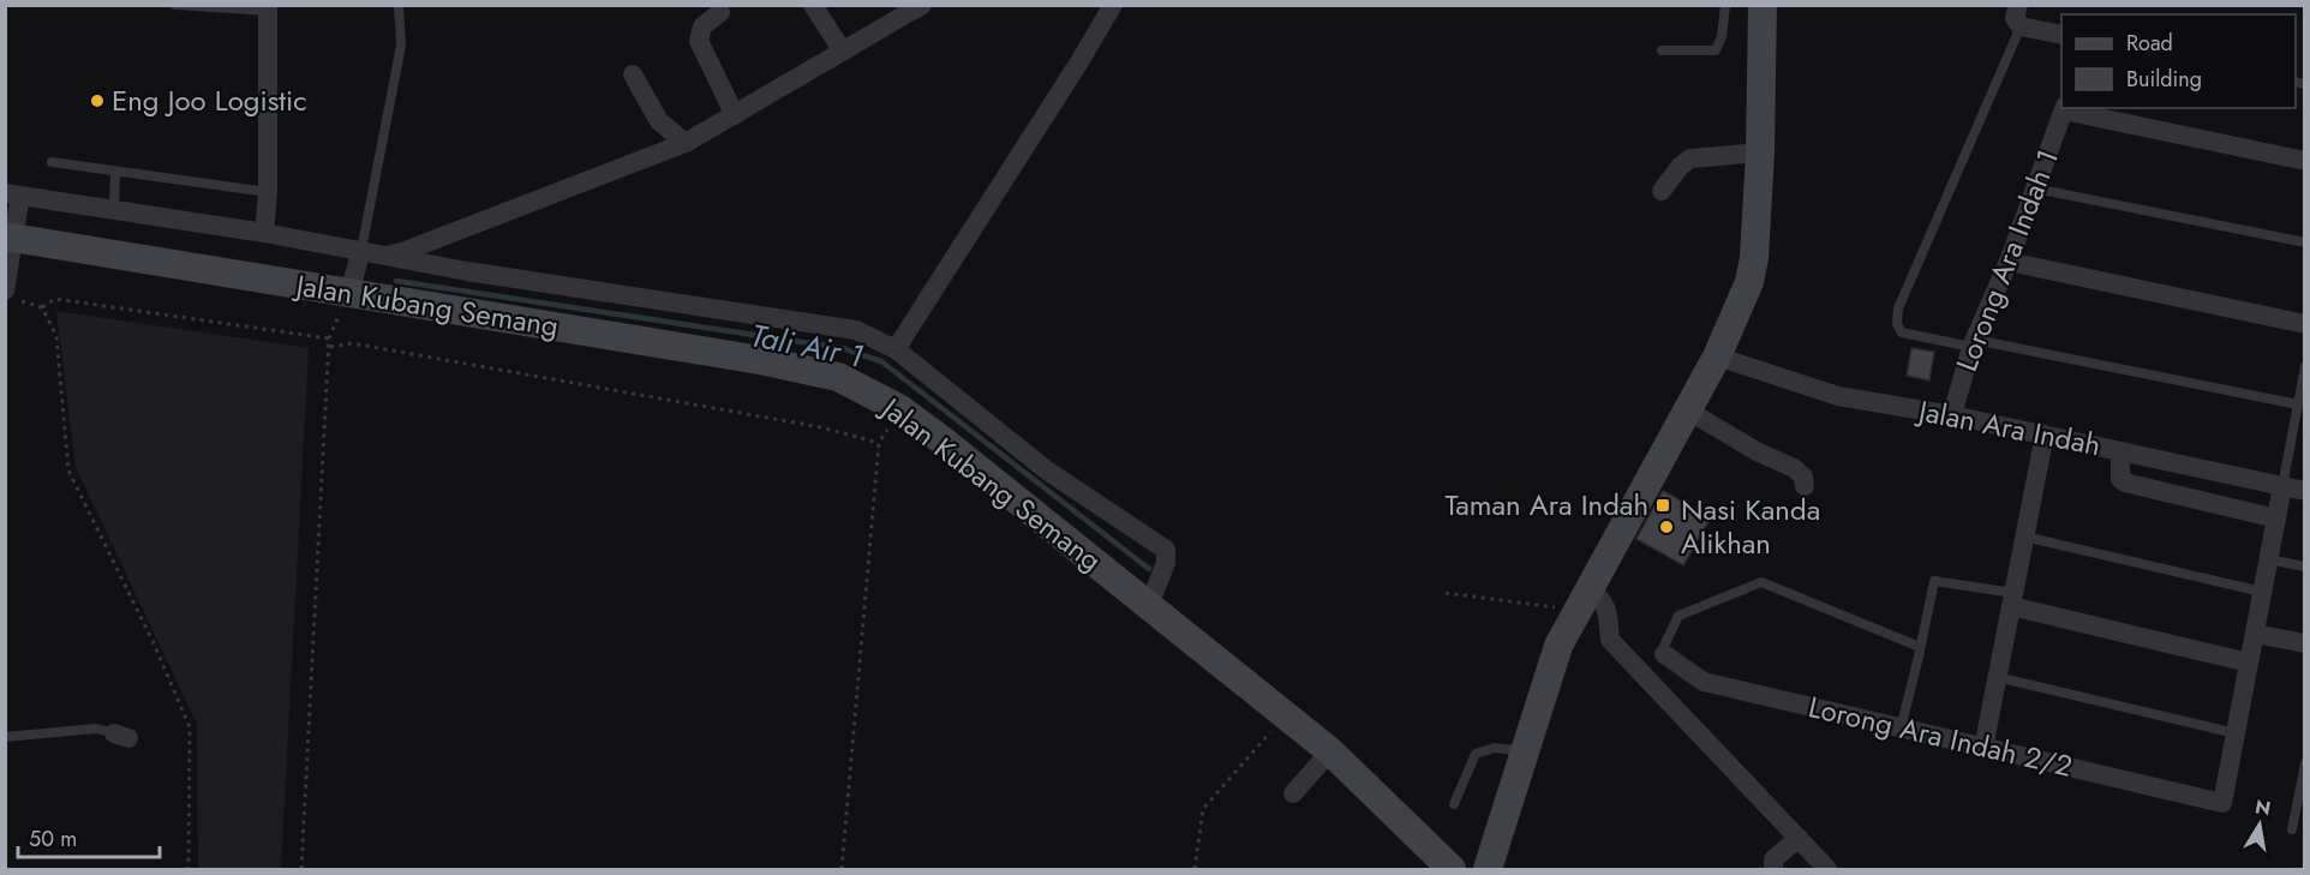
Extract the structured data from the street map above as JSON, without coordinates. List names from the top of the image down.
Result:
{
  "streets": {
    "main road": ["Jalan Kubang Semang"],
    "street": ["Lorong Ara Indah 1", "Jalan Ara Indah", "Lorong Ara Indah 2/2"]
  },
  "crossings": [
    ["Lorong Ara Indah 1", "Jalan Ara Indah"]
  ],
  "water": ["Tali Air 1"],
  "places": {
    "other": ["Eng Joo Logistic", "Nasi Kanda Alikhan"],
    "transit": ["Taman Ara Indah"]
  },
  "legend": ["Road", "Building"],
  "scale_bar": "50 m",
  "north": "top"
}
